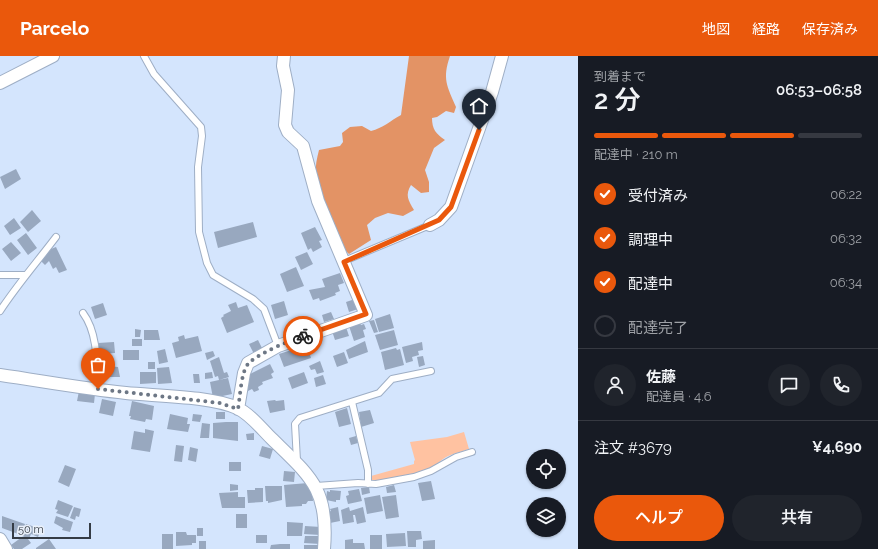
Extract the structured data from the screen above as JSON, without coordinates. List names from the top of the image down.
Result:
{
  "scale_bar": "50 m",
  "page": {
    "header": "Parcelo",
    "nav": ["地図", "経路", "保存済み"],
    "heading": ["2 分", "到着まで", "06:53–06:58"],
    "panel": [
      "佐藤",
      "配達員 · 4.6",
      "注文 #3679",
      "¥4,690"
    ],
    "bar": "配達中 · 210 m",
    "list": [
      ["受付済み", "06:22"],
      ["調理中", "06:32"],
      ["配達中", "06:34"],
      "配達完了"
    ],
    "buttons": ["ヘルプ", "共有"],
    "scale": "50 m"
  }
}
